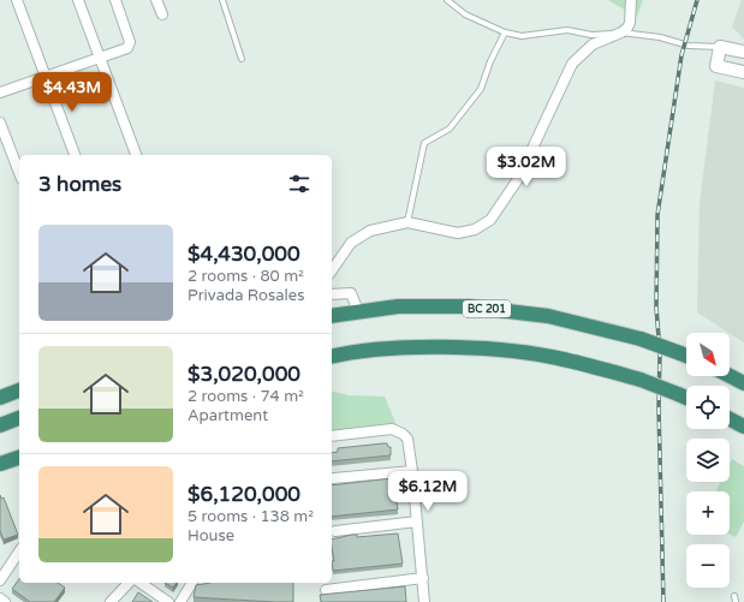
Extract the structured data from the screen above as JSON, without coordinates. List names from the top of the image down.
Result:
{
  "streets": {
    "highway": ["BC 201"]
  },
  "north": "bottom right",
  "page": {
    "price": ["$4.43M", "$3.02M", "$6.12M"],
    "heading": "3 homes",
    "list": [
      {
        "name": "$4,430,000",
        "note": "2 rooms · 80 m² · Privada Rosales"
      },
      {
        "name": "$3,020,000",
        "note": "2 rooms · 74 m² · Apartment"
      },
      {
        "name": "$6,120,000",
        "note": "5 rooms · 138 m² · House"
      }
    ],
    "map_buttons": ["+", "−"]
  }
}
